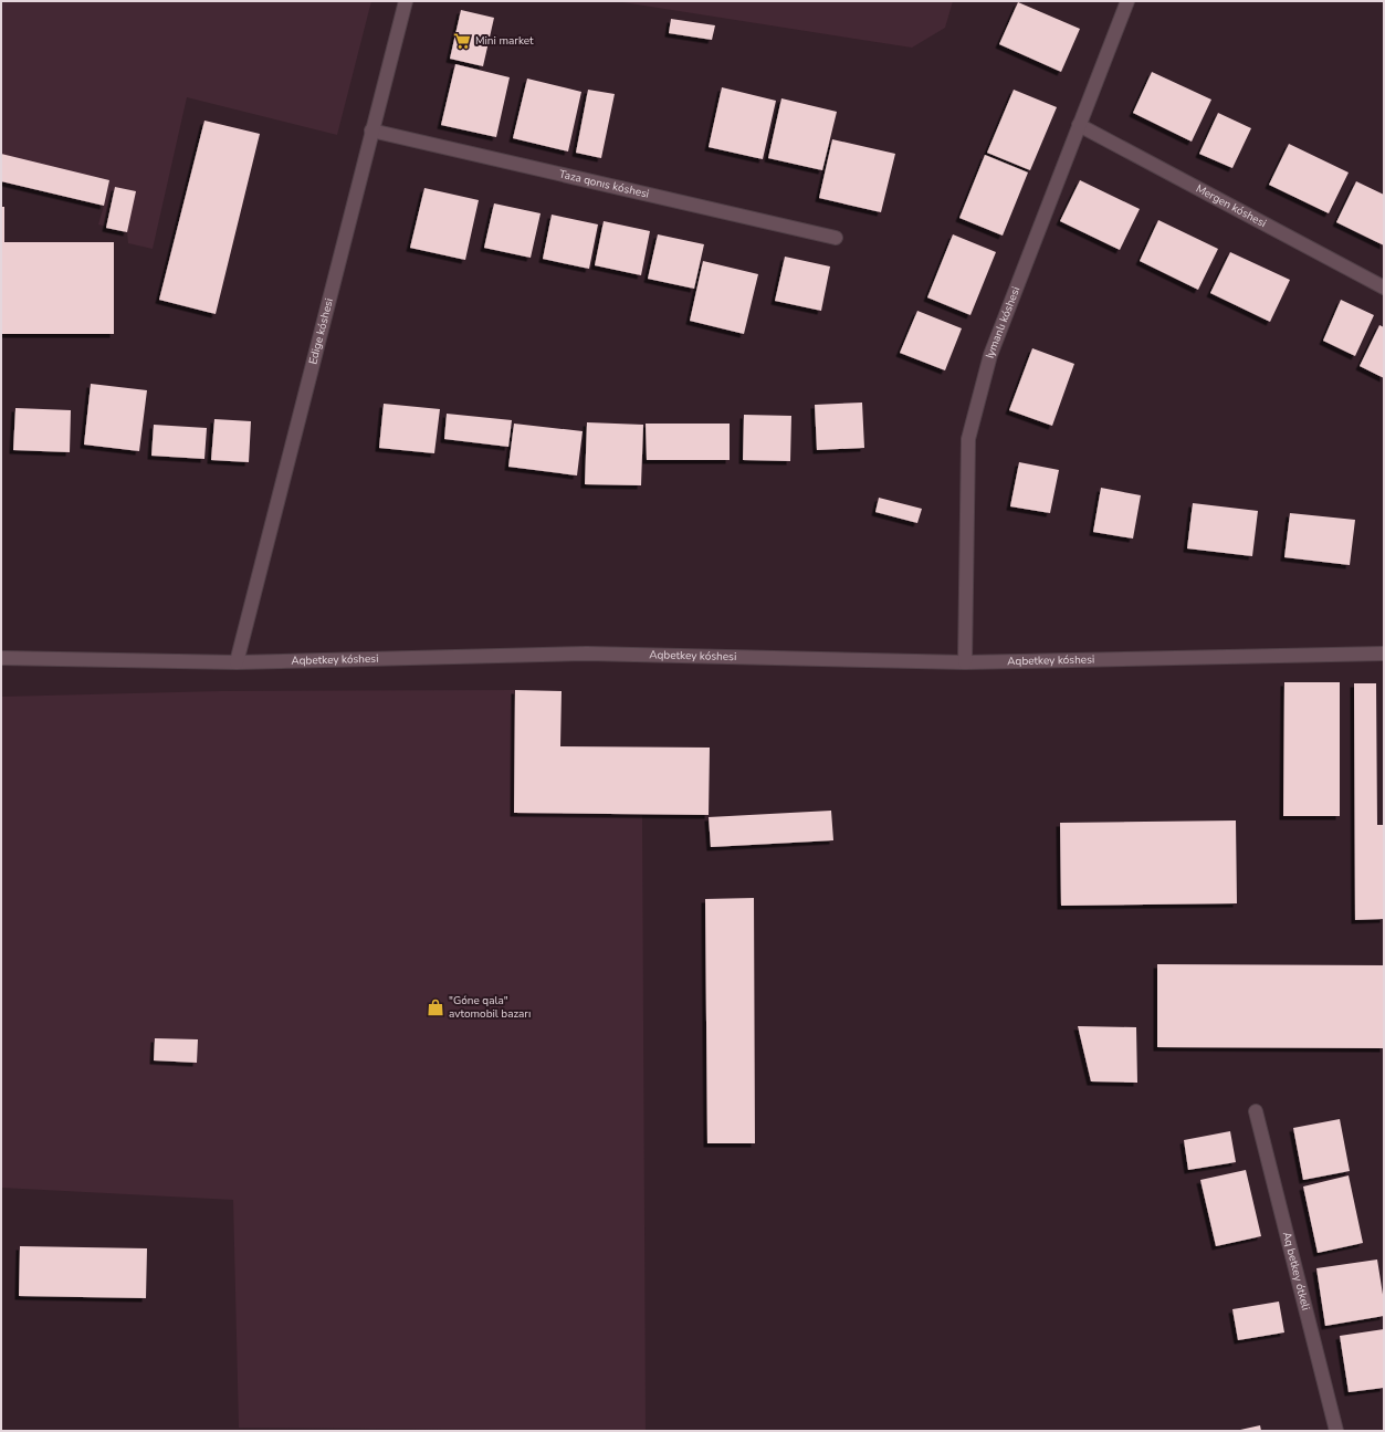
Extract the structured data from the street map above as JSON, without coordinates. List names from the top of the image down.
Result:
{
  "streets": {
    "street": [
      "Taza qonıs kóshesi",
      "Mergen kóshesi",
      "Iymanlı kóshesi",
      "Edige kóshesi",
      "Aqbetkey kóshesi",
      "Aq betkey ótkeli"
    ]
  },
  "crossings": [
    ["Taza qonıs kóshesi", "Edige kóshesi"],
    ["Mergen kóshesi", "Iymanlı kóshesi"],
    ["Iymanlı kóshesi", "Aqbetkey kóshesi"],
    ["Edige kóshesi", "Aqbetkey kóshesi"]
  ],
  "places": {
    "supermarket": ["Mini market"],
    "shop": ["\"Góne qala\" avtomobil bazarı"]
  }
}
